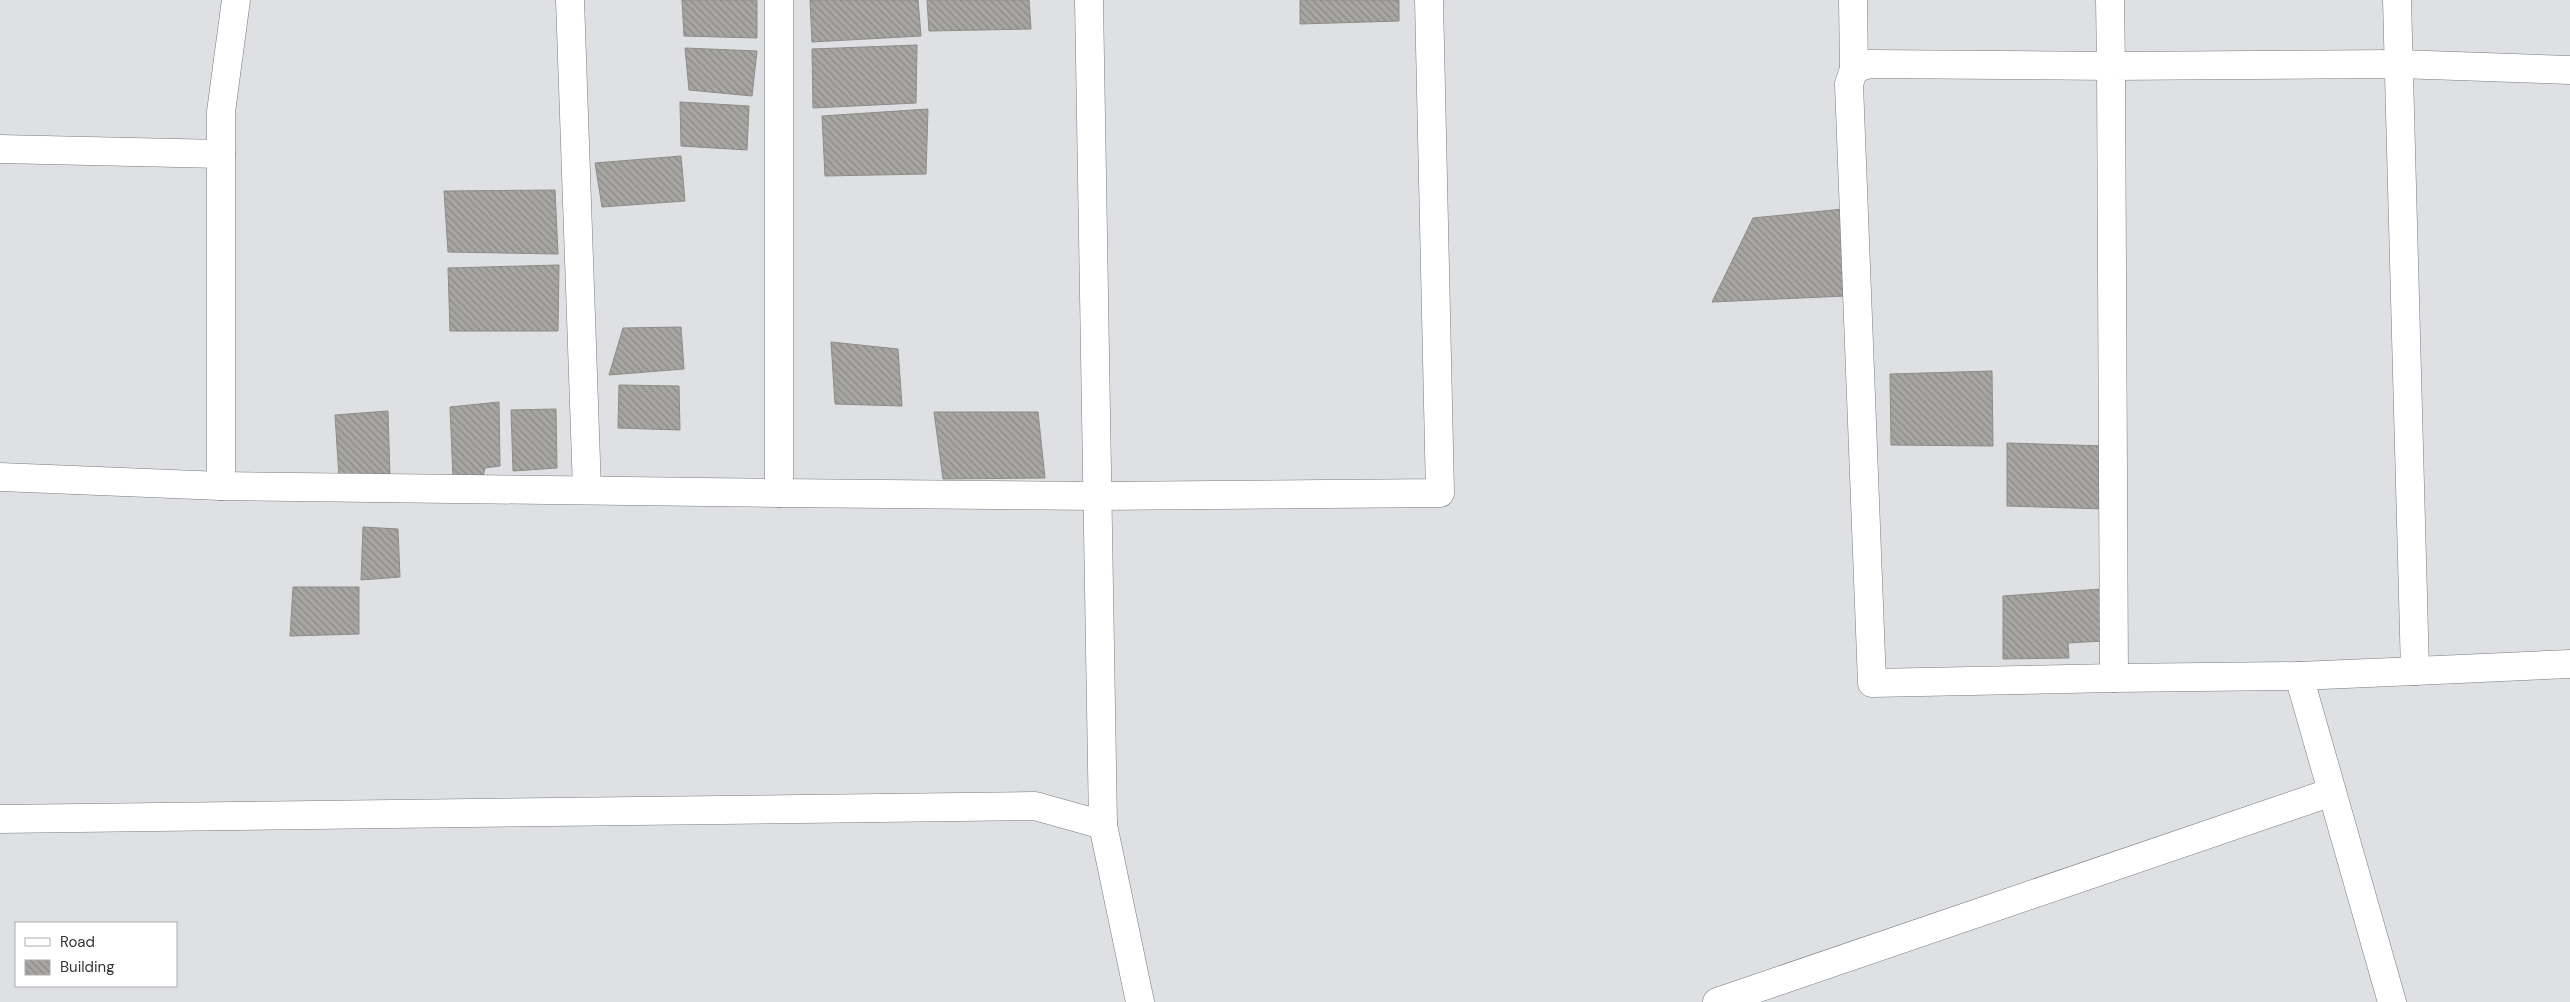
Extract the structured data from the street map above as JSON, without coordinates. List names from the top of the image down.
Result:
{
  "legend": ["Road", "Building"]
}
